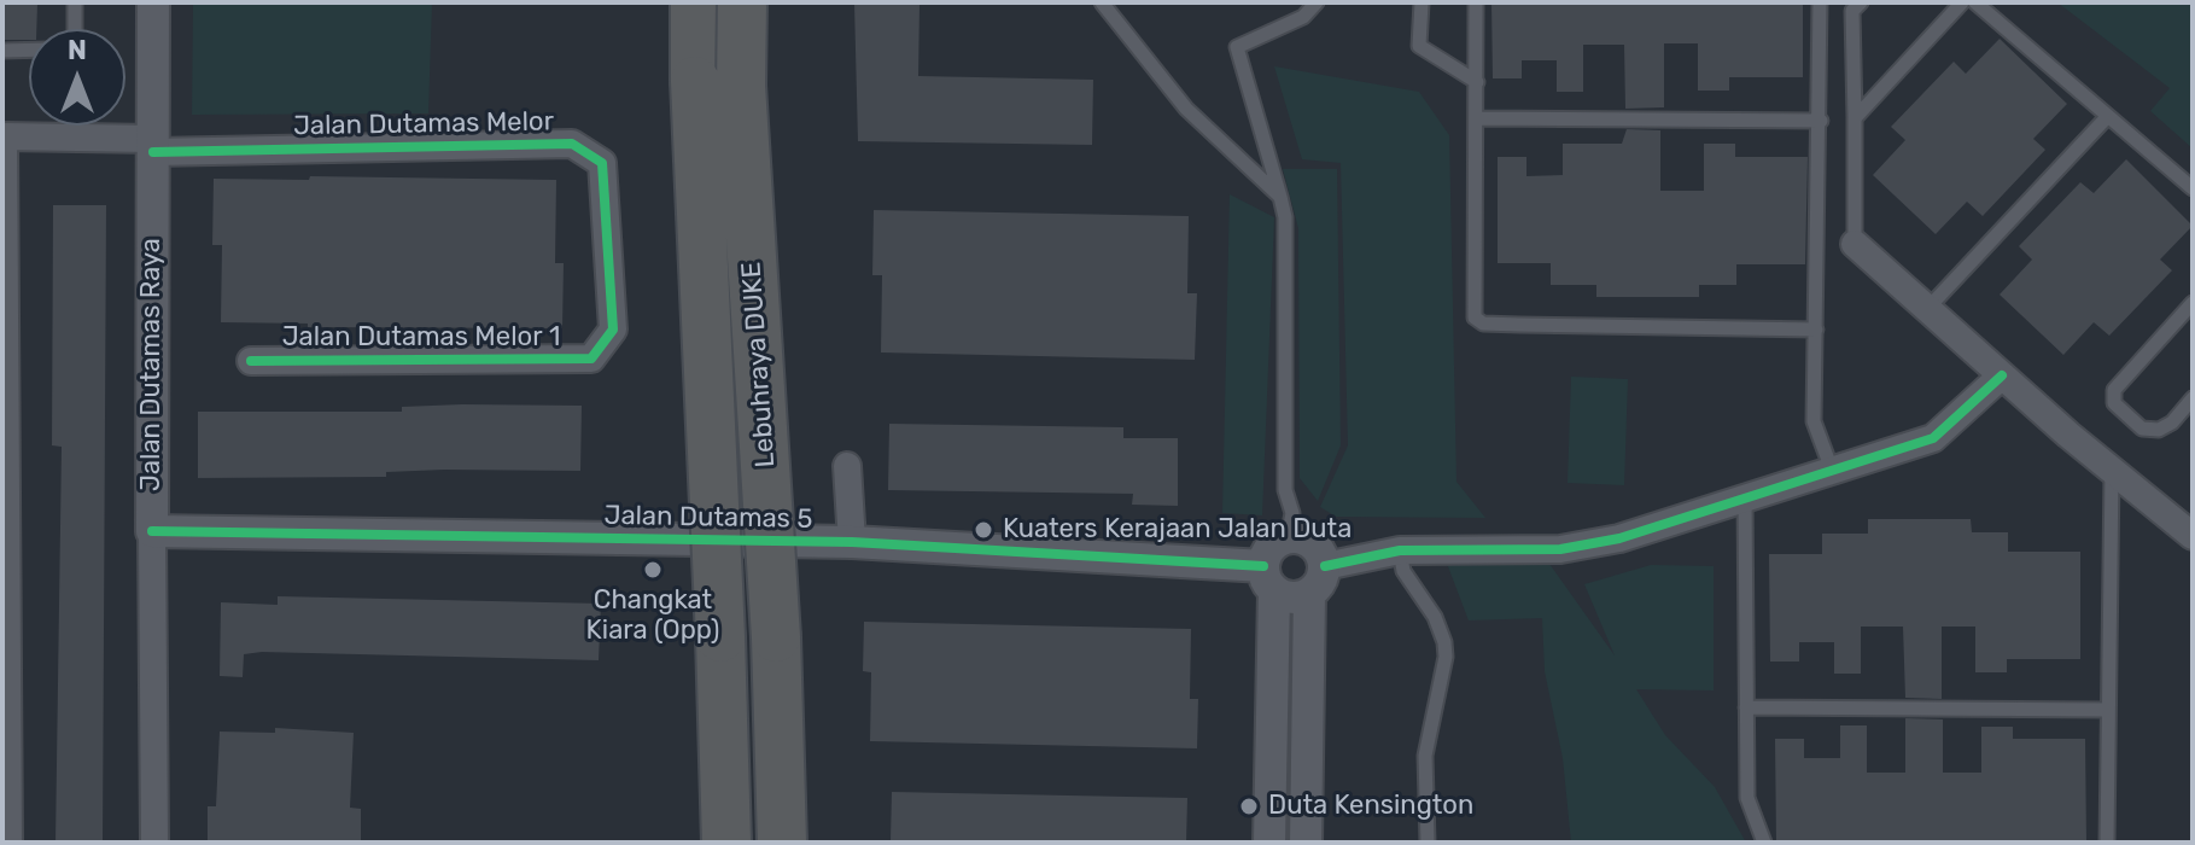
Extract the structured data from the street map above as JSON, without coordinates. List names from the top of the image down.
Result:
{
  "streets": {
    "highway": ["Lebuhraya DUKE"],
    "street": [
      "Jalan Dutamas Melor",
      "Jalan Dutamas Melor 1",
      "Jalan Dutamas Raya",
      "Jalan Dutamas 5"
    ]
  },
  "crossings": [
    ["Jalan Dutamas Melor", "Jalan Dutamas Melor 1"],
    ["Jalan Dutamas Melor", "Jalan Dutamas Raya"],
    ["Jalan Dutamas Raya", "Jalan Dutamas 5"]
  ],
  "places": ["Kuaters Kerajaan Jalan Duta", "Changkat Kiara (Opp)", "Duta Kensington"],
  "north": "top"
}
